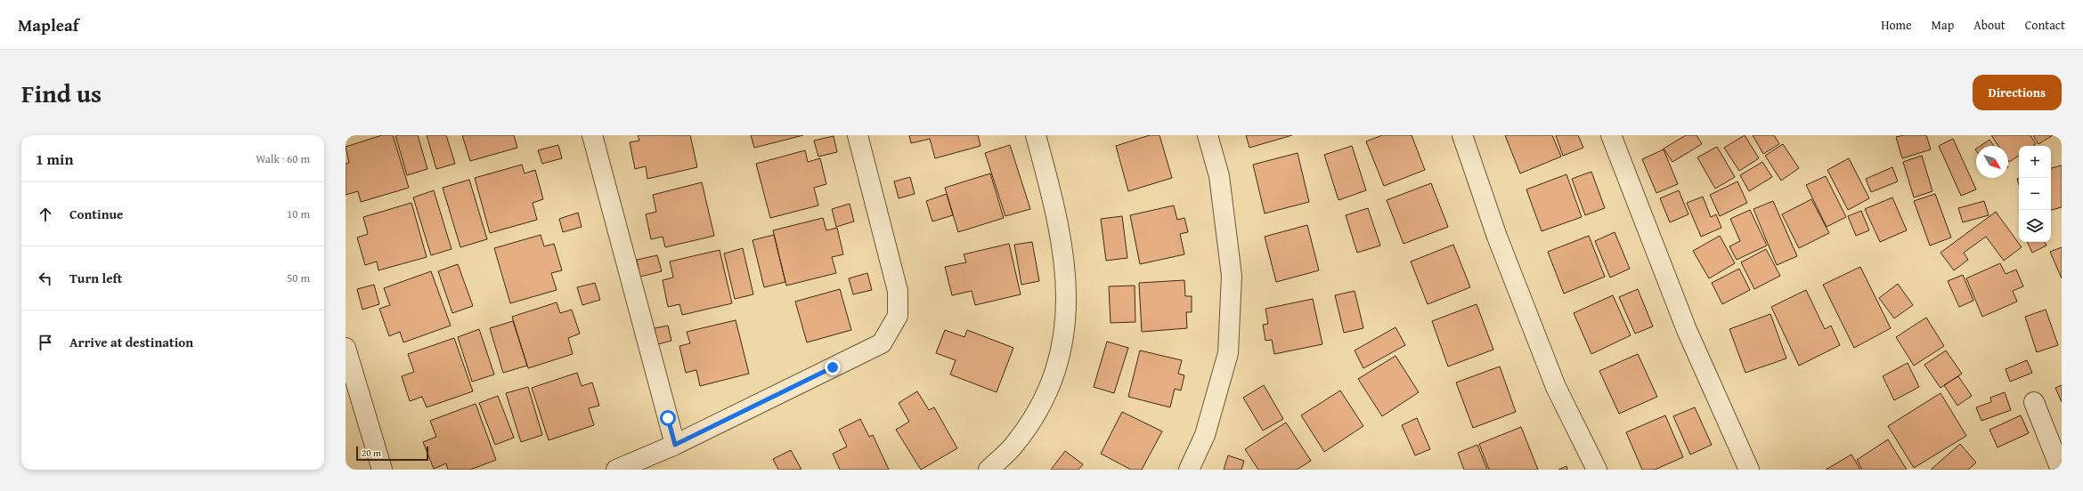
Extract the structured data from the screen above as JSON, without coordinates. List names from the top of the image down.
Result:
{
  "scale_bar": "20 m",
  "north": "bottom right",
  "page": {
    "header": "Mapleaf",
    "nav": [
      "Home",
      "Map",
      "About",
      "Contact"
    ],
    "title": "Find us",
    "buttons": "Directions",
    "heading": ["1 min", "Walk · 60 m"],
    "map_buttons": ["+", "−"],
    "list": [
      ["Continue", "10 m"],
      ["Turn left", "50 m"],
      "Arrive at destination"
    ],
    "scale": "20 m"
  }
}
